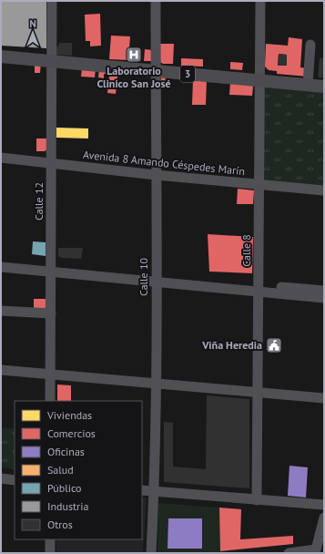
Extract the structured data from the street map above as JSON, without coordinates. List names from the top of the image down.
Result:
{
  "streets": {
    "main road": ["3"],
    "street": [
      "Avenida 8 Amando Céspedes Marín",
      "Calle 12",
      "Calle 8",
      "Calle 10"
    ]
  },
  "crossings": [
    ["3", "Calle 12"],
    ["3", "Calle 8"],
    ["3", "Calle 10"],
    ["Avenida 8 Amando Céspedes Marín", "Calle 12"],
    ["Avenida 8 Amando Céspedes Marín", "Calle 8"],
    ["Avenida 8 Amando Céspedes Marín", "Calle 10"]
  ],
  "places": {
    "hospital": ["Laboratorio Clinico San José"],
    "public building": ["Viña Heredia"]
  },
  "legend": [
    "Viviendas",
    "Comercios",
    "Oficinas",
    "Salud",
    "Público",
    "Industria",
    "Otros"
  ],
  "north": "top"
}
